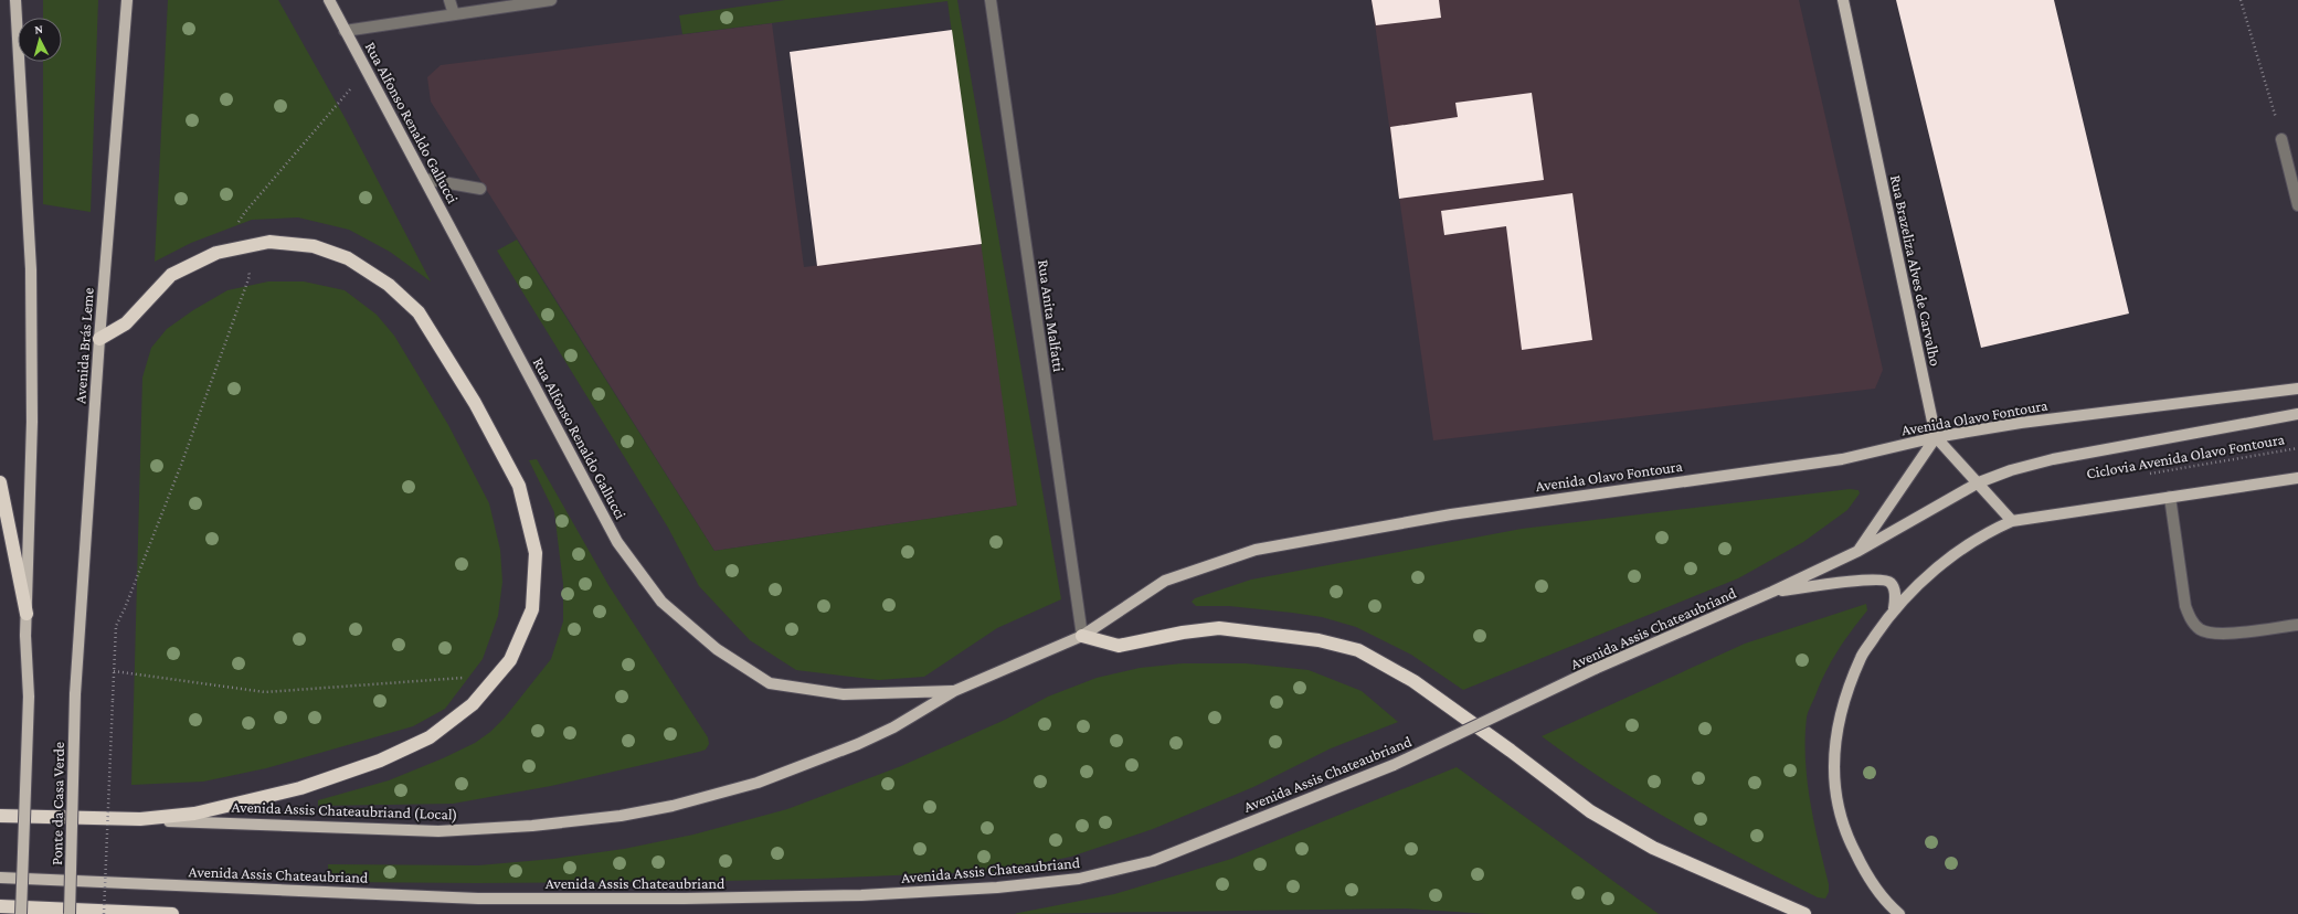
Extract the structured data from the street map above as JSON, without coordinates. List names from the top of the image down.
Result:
{
  "streets": {
    "highway": ["Avenida Assis Chateaubriand (Local)"],
    "main road": [
      "Rua Alfonso Renaldo Gallucci",
      "Rua Brazeliza Alves de Carvalho",
      "Avenida Brás Leme",
      "Avenida Olavo Fontoura",
      "Avenida Assis Chateaubriand",
      "Ponte da Casa Verde"
    ],
    "street": ["Rua Anita Malfatti"],
    "path": ["Ciclovia Avenida Olavo Fontoura"]
  },
  "crossings": [
    ["Rua Alfonso Renaldo Gallucci", "Avenida Olavo Fontoura"],
    ["Rua Alfonso Renaldo Gallucci", "Avenida Assis Chateaubriand (Local)"],
    ["Rua Brazeliza Alves de Carvalho", "Avenida Olavo Fontoura"],
    ["Rua Anita Malfatti", "Avenida Olavo Fontoura"],
    ["Avenida Brás Leme", "Ponte da Casa Verde"],
    ["Avenida Olavo Fontoura", "Avenida Assis Chateaubriand (Local)"]
  ],
  "north": "top"
}
